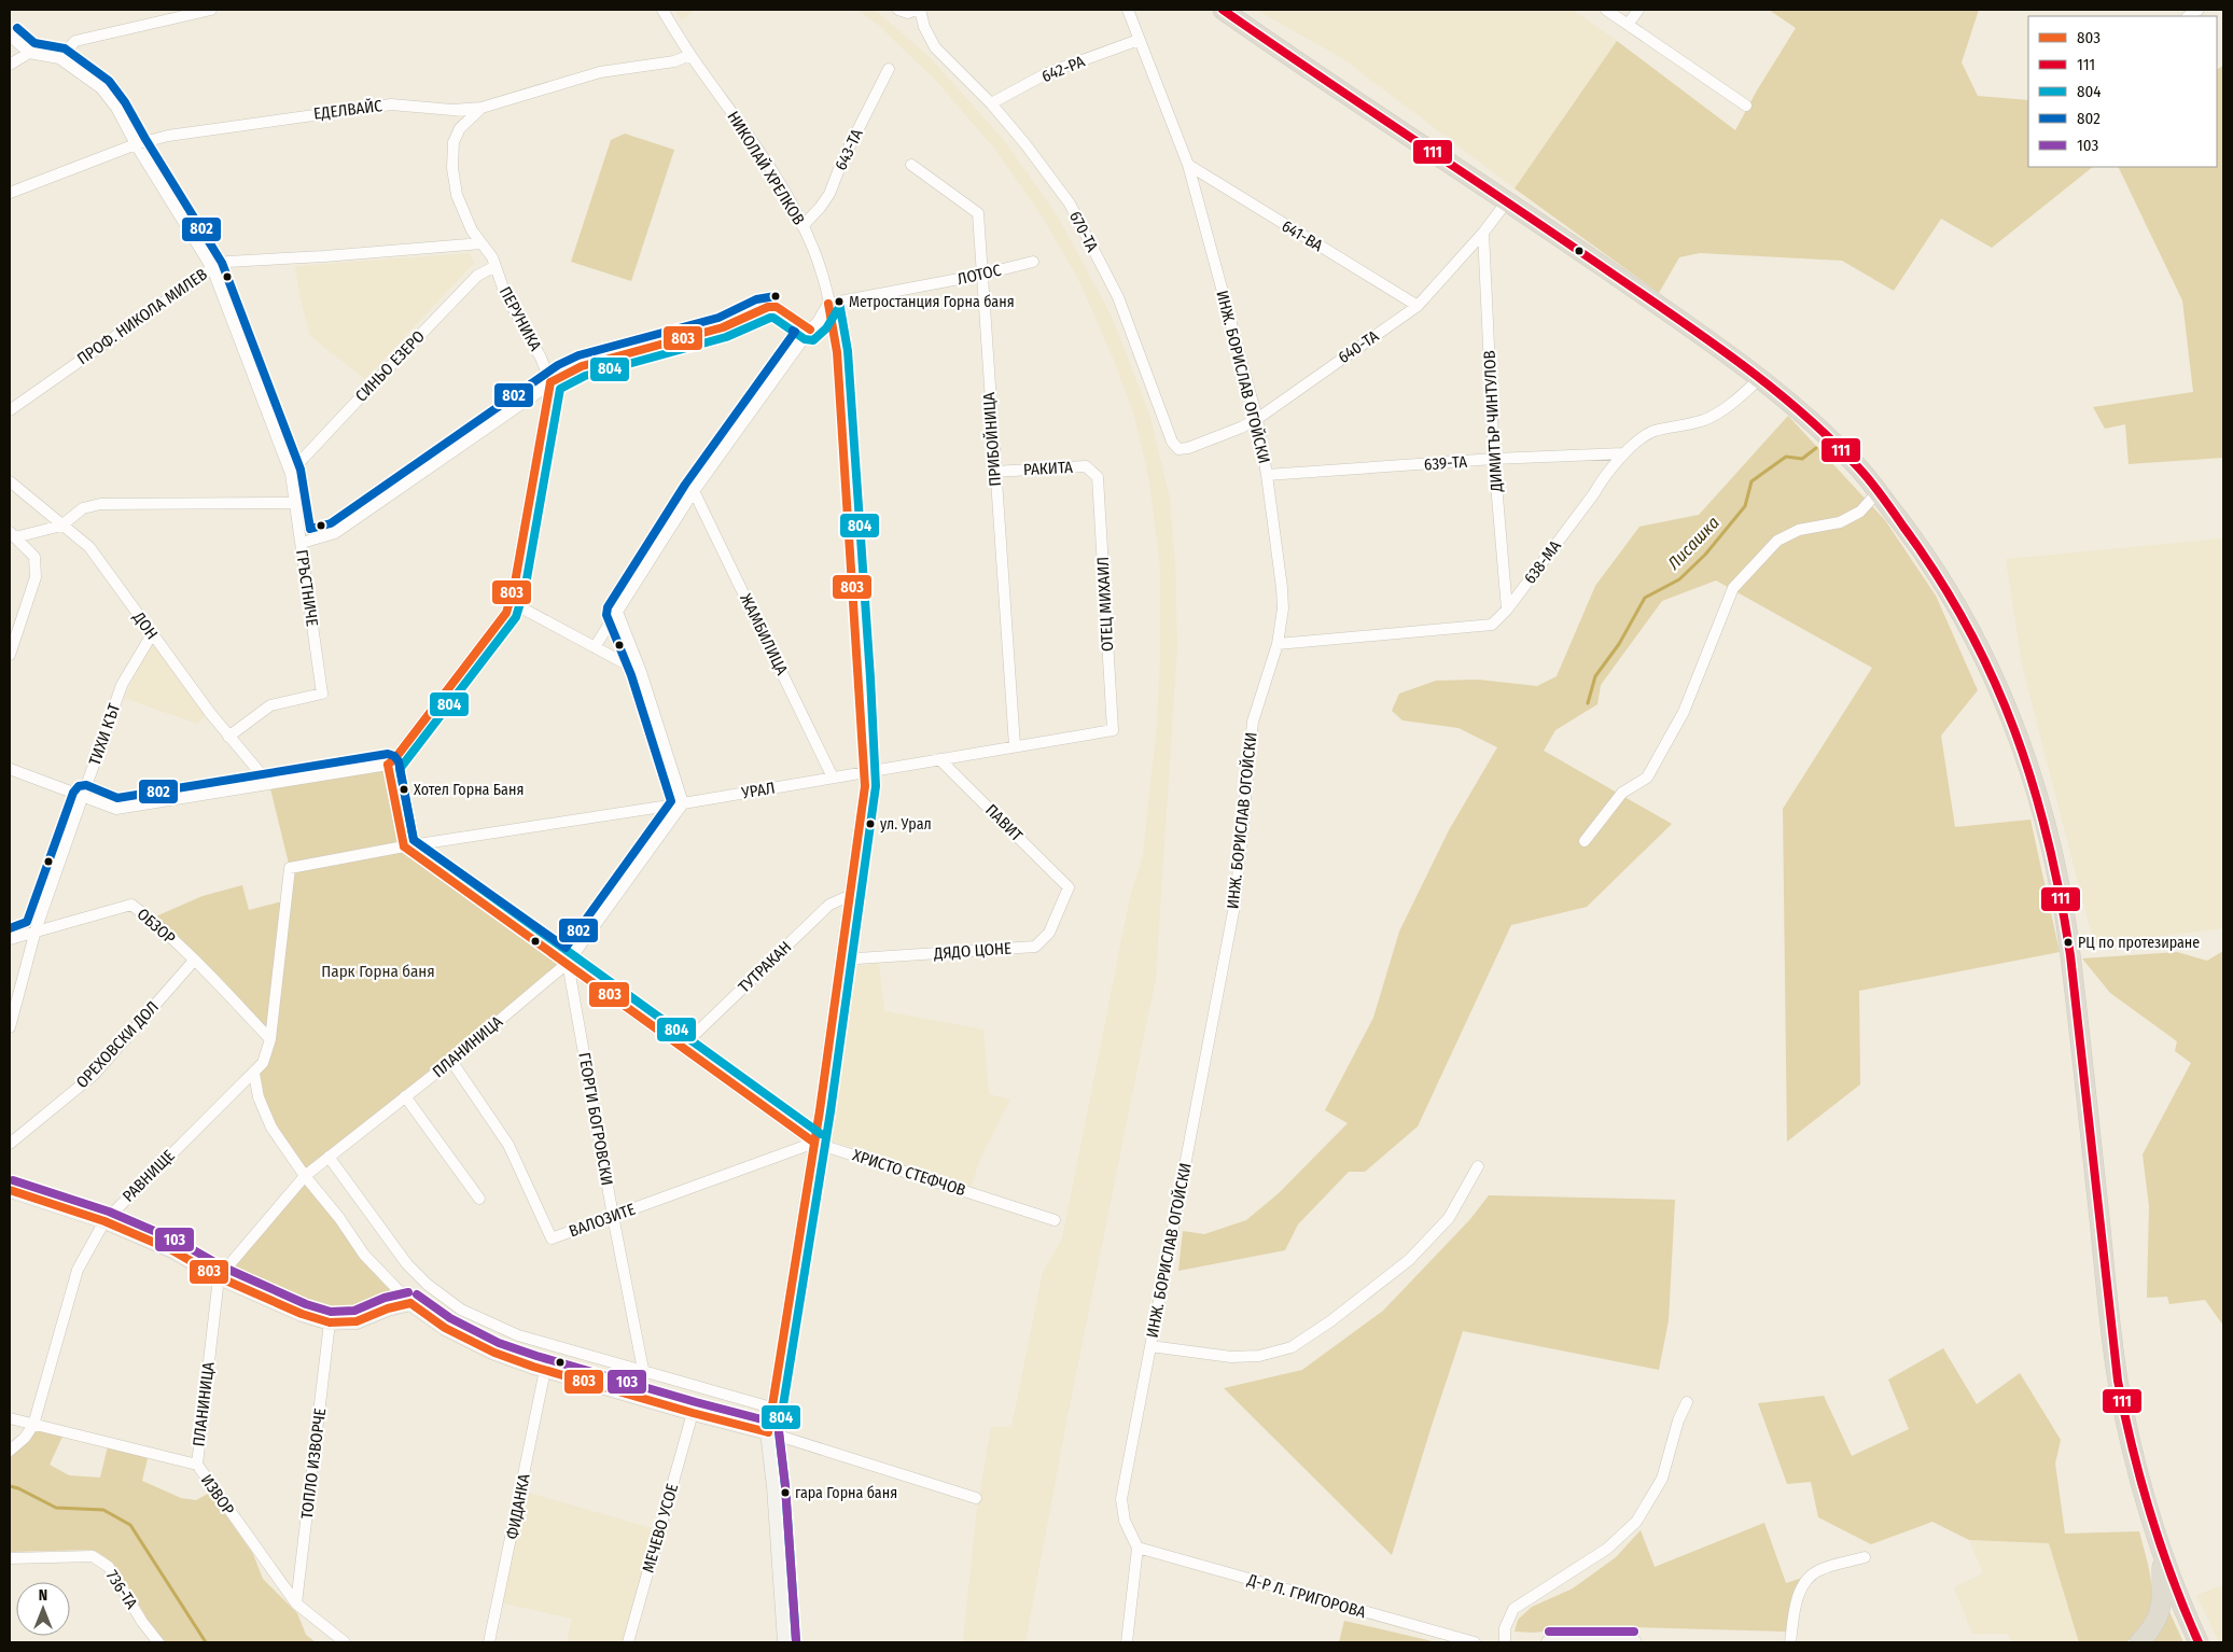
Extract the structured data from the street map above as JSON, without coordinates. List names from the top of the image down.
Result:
{
  "streets": {
    "street": [
      "642-РА",
      "ЕДЕЛВАЙС",
      "643-ТА",
      "НИКОЛАЙ ХРЕЛКОВ",
      "670-ТА",
      "641-ВА",
      "ЛОТОС",
      "ПРОФ. НИКОЛА МИЛЕВ",
      "ПЕРУНИКА",
      "640-ТА",
      "СИНЬО ЕЗЕРО",
      "ИНЖ. БОРИСЛАВ ОГОЙСКИ",
      "ДИМИТЪР ЧИНТУЛОВ",
      "ПРИБОЙНИЦА",
      "639-ТА",
      "РАКИТА",
      "638-МА",
      "ГРЪСТНИЧЕ",
      "ОТЕЦ МИХАИЛ",
      "ДОН",
      "ЖАМБИЛИЦА",
      "ТИХИ КЪТ",
      "УРАЛ",
      "ПАВИТ",
      "ОБЗОР",
      "ДЯДО ЦОНЕ",
      "ТУТРАКАН",
      "ОРЕХОВСКИ ДОЛ",
      "ПЛАНИНИЦА",
      "ГЕОРГИ БОГРОВСКИ",
      "ХРИСТО СТЕФЧОВ",
      "РАВНИЩЕ",
      "ВАЛОЗИТЕ",
      "ТОПЛО ИЗВОРЧЕ",
      "ИЗВОР",
      "ФИДАНКА",
      "МЕЧЕВО УСОЕ",
      "736-ТА",
      "Д-Р Л. ГРИГОРОВА"
    ]
  },
  "crossings": [
    ["642-РА", "670-ТА"],
    ["642-РА", "ИНЖ. БОРИСЛАВ ОГОЙСКИ"],
    ["ЕДЕЛВАЙС", "НИКОЛАЙ ХРЕЛКОВ"],
    ["ЕДЕЛВАЙС", "ПЕРУНИКА"],
    ["ЕДЕЛВАЙС", "ГРЪСТНИЧЕ"],
    ["643-ТА", "НИКОЛАЙ ХРЕЛКОВ"],
    ["НИКОЛАЙ ХРЕЛКОВ", "ЛОТОС"],
    ["НИКОЛАЙ ХРЕЛКОВ", "УРАЛ"],
    ["НИКОЛАЙ ХРЕЛКОВ", "ДЯДО ЦОНЕ"],
    ["НИКОЛАЙ ХРЕЛКОВ", "ТУТРАКАН"],
    ["НИКОЛАЙ ХРЕЛКОВ", "ХРИСТО СТЕФЧОВ"],
    ["НИКОЛАЙ ХРЕЛКОВ", "ВАЛОЗИТЕ"],
    ["670-ТА", "640-ТА"],
    ["641-ВА", "640-ТА"],
    ["641-ВА", "ИНЖ. БОРИСЛАВ ОГОЙСКИ"],
    ["ЛОТОС", "ПРИБОЙНИЦА"],
    ["ПРОФ. НИКОЛА МИЛЕВ", "ПЕРУНИКА"],
    ["ПРОФ. НИКОЛА МИЛЕВ", "ГРЪСТНИЧЕ"],
    ["ПЕРУНИКА", "СИНЬО ЕЗЕРО"],
    ["640-ТА", "ИНЖ. БОРИСЛАВ ОГОЙСКИ"],
    ["640-ТА", "ДИМИТЪР ЧИНТУЛОВ"],
    ["СИНЬО ЕЗЕРО", "ГРЪСТНИЧЕ"],
    ["ИНЖ. БОРИСЛАВ ОГОЙСКИ", "639-ТА"],
    ["ИНЖ. БОРИСЛАВ ОГОЙСКИ", "638-МА"],
    ["ИНЖ. БОРИСЛАВ ОГОЙСКИ", "Д-Р Л. ГРИГОРОВА"],
    ["ДИМИТЪР ЧИНТУЛОВ", "639-ТА"],
    ["ДИМИТЪР ЧИНТУЛОВ", "638-МА"],
    ["ПРИБОЙНИЦА", "РАКИТА"],
    ["ПРИБОЙНИЦА", "УРАЛ"],
    ["639-ТА", "638-МА"],
    ["РАКИТА", "ОТЕЦ МИХАИЛ"],
    ["ГРЪСТНИЧЕ", "ДОН"],
    ["ОТЕЦ МИХАИЛ", "УРАЛ"],
    ["ДОН", "ТИХИ КЪТ"],
    ["ЖАМБИЛИЦА", "УРАЛ"],
    ["ТИХИ КЪТ", "ОБЗОР"],
    ["УРАЛ", "ПАВИТ"],
    ["УРАЛ", "ОБЗОР"],
    ["УРАЛ", "ПЛАНИНИЦА"],
    ["УРАЛ", "ХРИСТО СТЕФЧОВ"],
    ["УРАЛ", "РАВНИЩЕ"],
    ["ПАВИТ", "ДЯДО ЦОНЕ"],
    ["ОБЗОР", "ОРЕХОВСКИ ДОЛ"],
    ["ОБЗОР", "РАВНИЩЕ"],
    ["ТУТРАКАН", "ХРИСТО СТЕФЧОВ"],
    ["ПЛАНИНИЦА", "ГЕОРГИ БОГРОВСКИ"],
    ["ПЛАНИНИЦА", "ХРИСТО СТЕФЧОВ"],
    ["ПЛАНИНИЦА", "ВАЛОЗИТЕ"],
    ["ПЛАНИНИЦА", "ИЗВОР"],
    ["ГЕОРГИ БОГРОВСКИ", "ХРИСТО СТЕФЧОВ"],
    ["ГЕОРГИ БОГРОВСКИ", "ВАЛОЗИТЕ"],
    ["ХРИСТО СТЕФЧОВ", "ВАЛОЗИТЕ"],
    ["РАВНИЩЕ", "ИЗВОР"],
    ["ТОПЛО ИЗВОРЧЕ", "ИЗВОР"]
  ],
  "water": ["Лисашка"],
  "parks": ["Парк Горна баня"],
  "places": [
    "Метростанция Горна баня",
    "Хотел Горна Баня",
    "ул. Урал",
    "РЦ по протезиране",
    "гара Горна баня"
  ],
  "lines": [
    "transit line 111",
    "transit line 802",
    "transit line 804",
    "transit line 803",
    "transit line 103"
  ],
  "legend": [
    "803",
    "111",
    "804",
    "802",
    "103"
  ],
  "north": "top"
}
